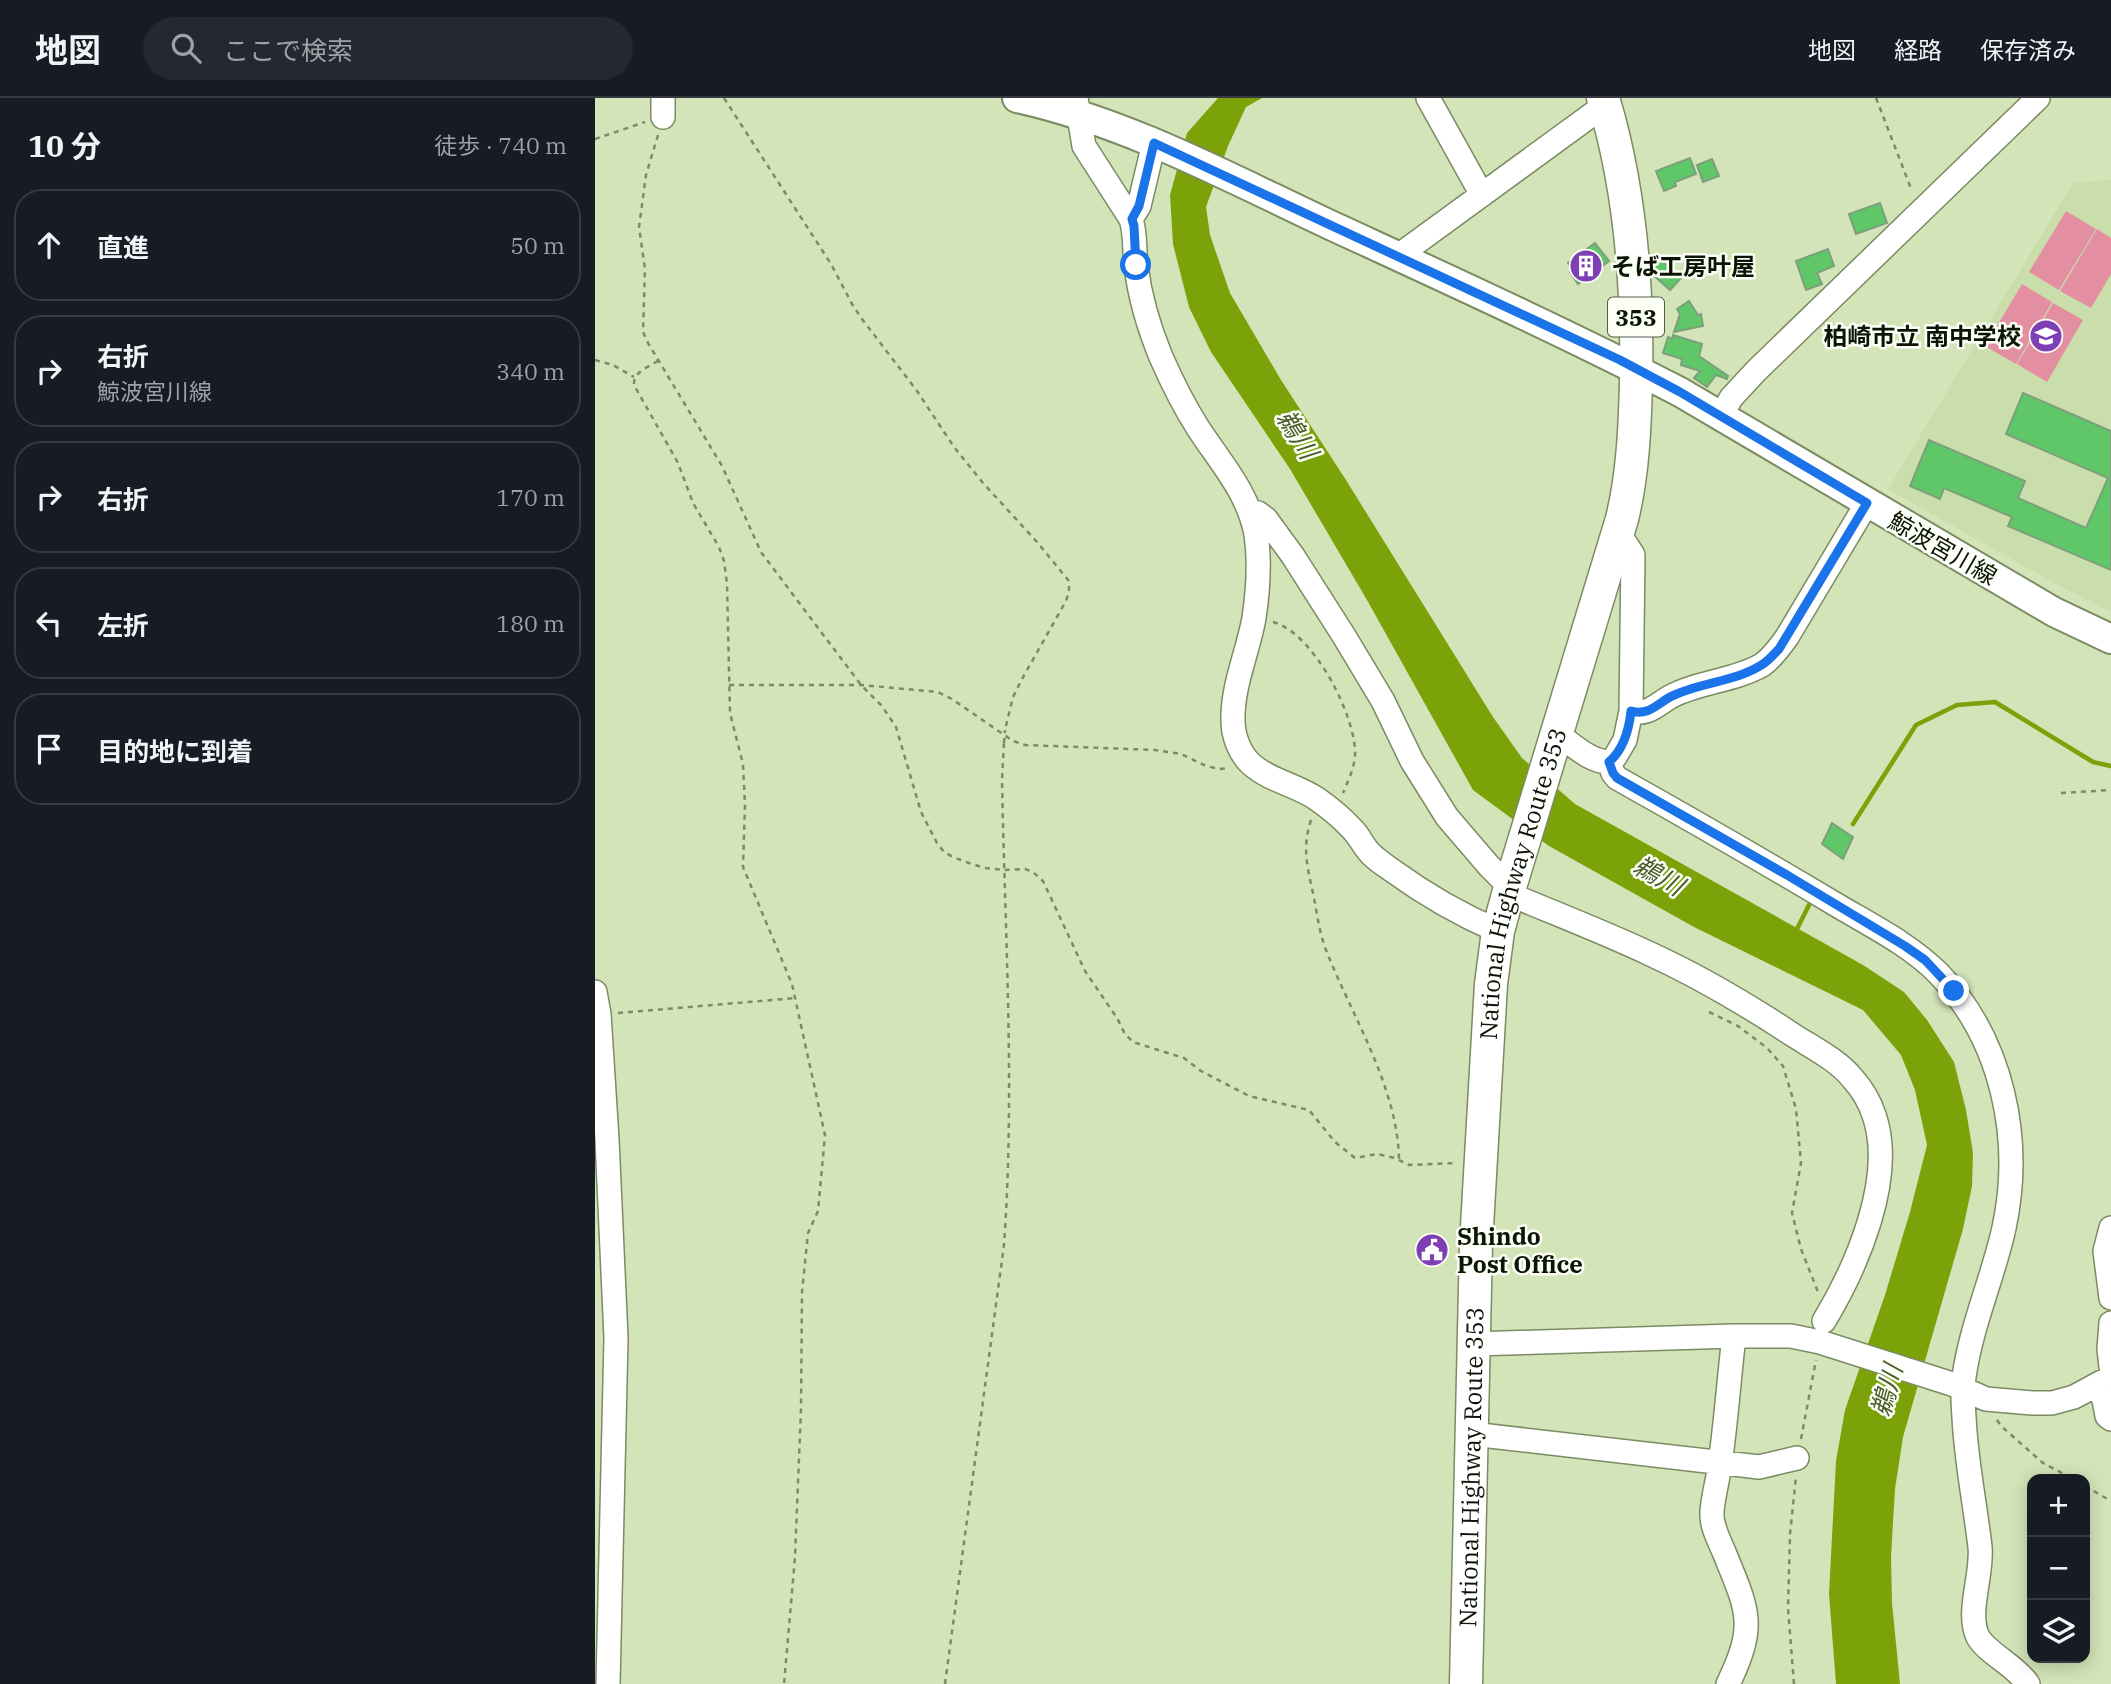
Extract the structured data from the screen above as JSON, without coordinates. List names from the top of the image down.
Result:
{
  "streets": {
    "highway": ["353", "National Highway Route 353"],
    "main road": ["鯨波宮川線"]
  },
  "crossings": [
    ["鯨波宮川線", "National Highway Route 353"]
  ],
  "water": ["鵜川"],
  "places": {
    "building": ["そば工房叶屋"],
    "school or university": ["柏崎市立 南中学校"],
    "public building": ["Shindo Post Office"]
  },
  "page": {
    "header": "地図",
    "search": "ここで検索",
    "nav": ["地図", "経路", "保存済み"],
    "heading": ["10 分", "徒歩 · 740 m"],
    "list": [
      ["直進", "50 m"],
      ["右折", "鯨波宮川線", "340 m"],
      ["右折", "170 m"],
      ["左折", "180 m"],
      "目的地に到着"
    ],
    "map_buttons": ["+", "−"]
  }
}
